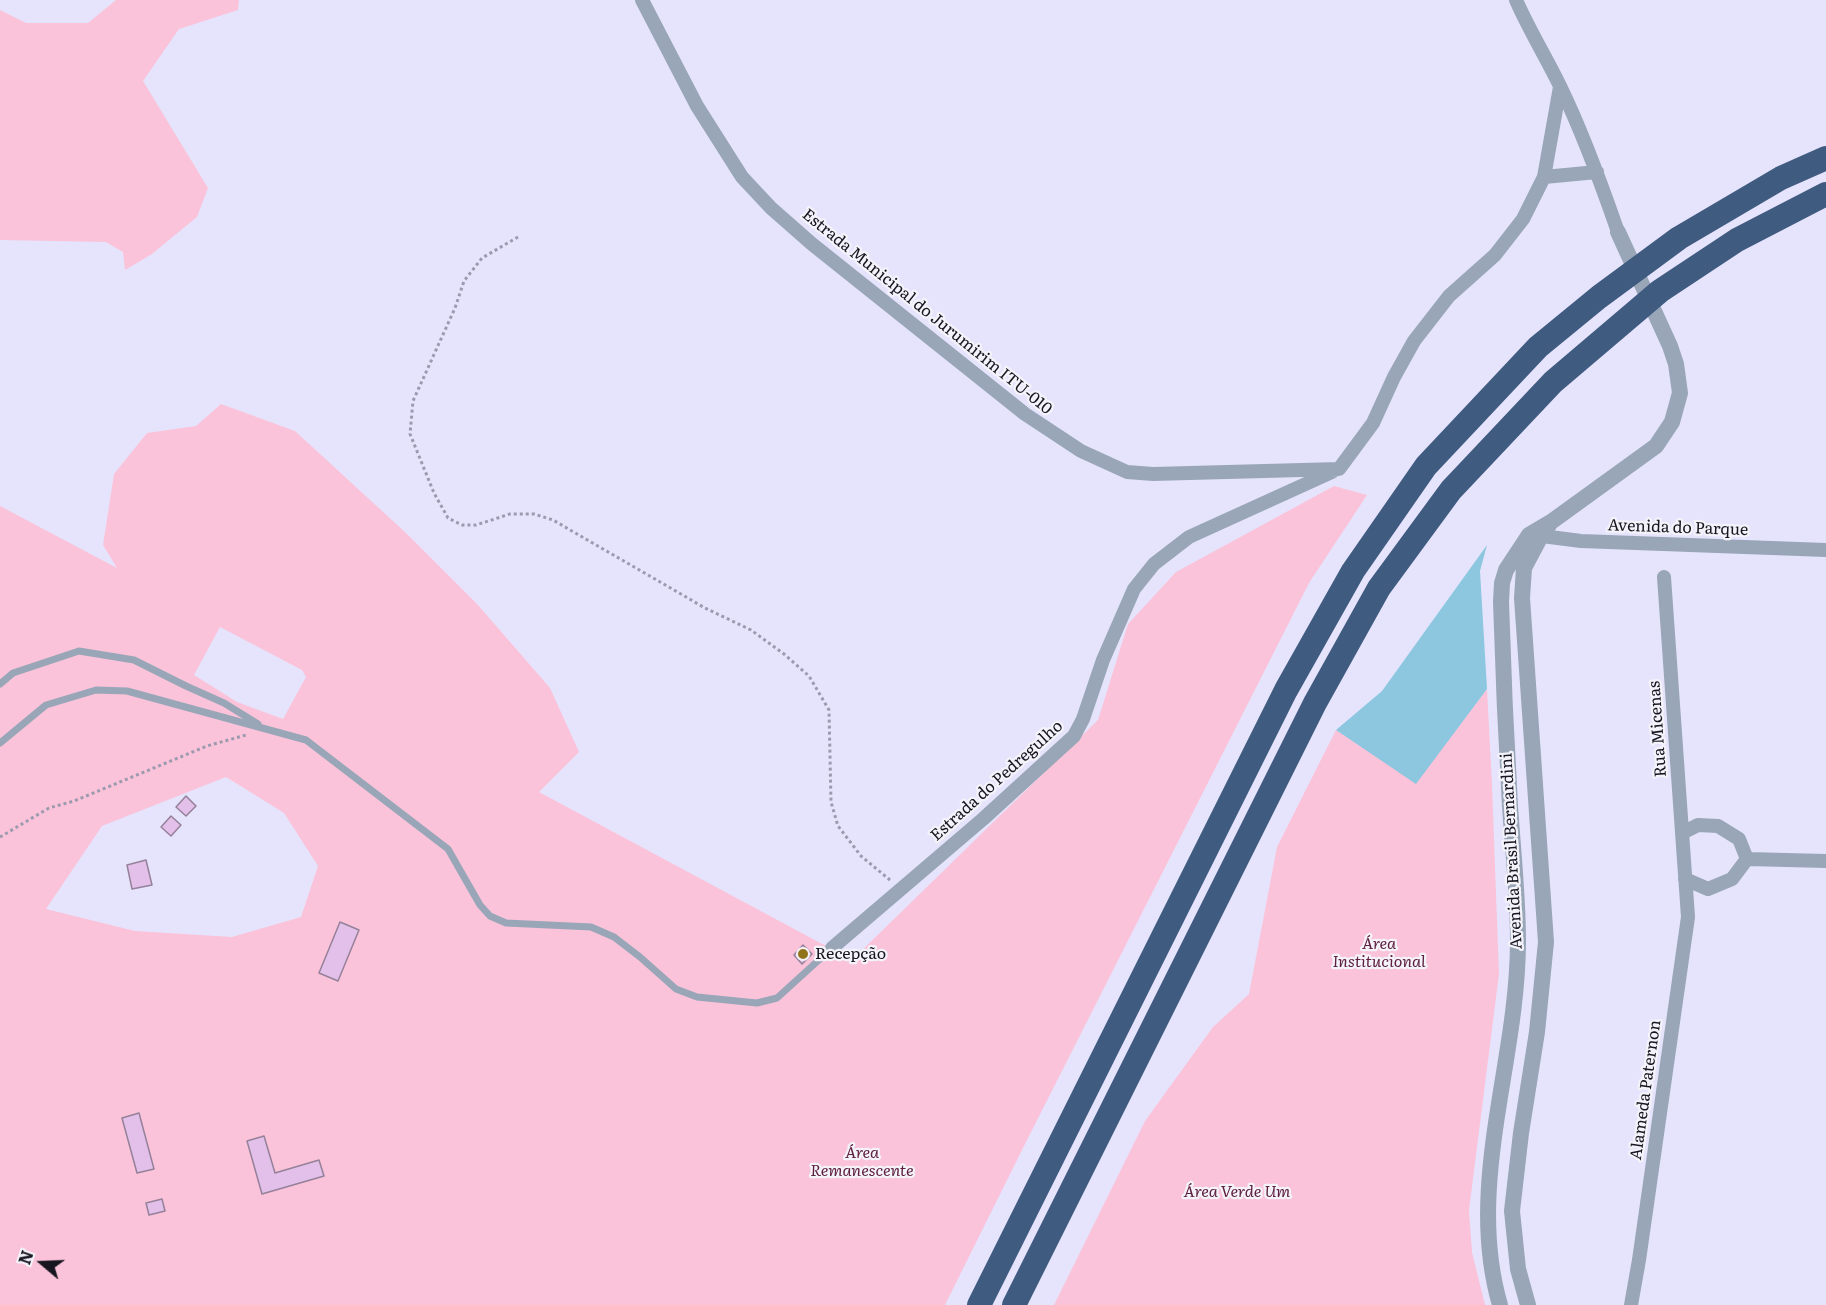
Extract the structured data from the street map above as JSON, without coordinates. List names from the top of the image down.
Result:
{
  "streets": {
    "street": [
      "Estrada Municipal do Jurumirim ITU-010",
      "Avenida do Parque",
      "Rua Micenas",
      "Estrada do Pedregulho",
      "Avenida Brasil Bernardini",
      "Alameda Paternon"
    ]
  },
  "crossings": [
    ["Estrada Municipal do Jurumirim ITU-010", "Estrada do Pedregulho"],
    ["Avenida do Parque", "Avenida Brasil Bernardini"],
    ["Rua Micenas", "Alameda Paternon"]
  ],
  "parks": ["Área Institucional", "Área Remanescente", "Área Verde Um"],
  "places": ["Recepção"],
  "north": "left"
}
